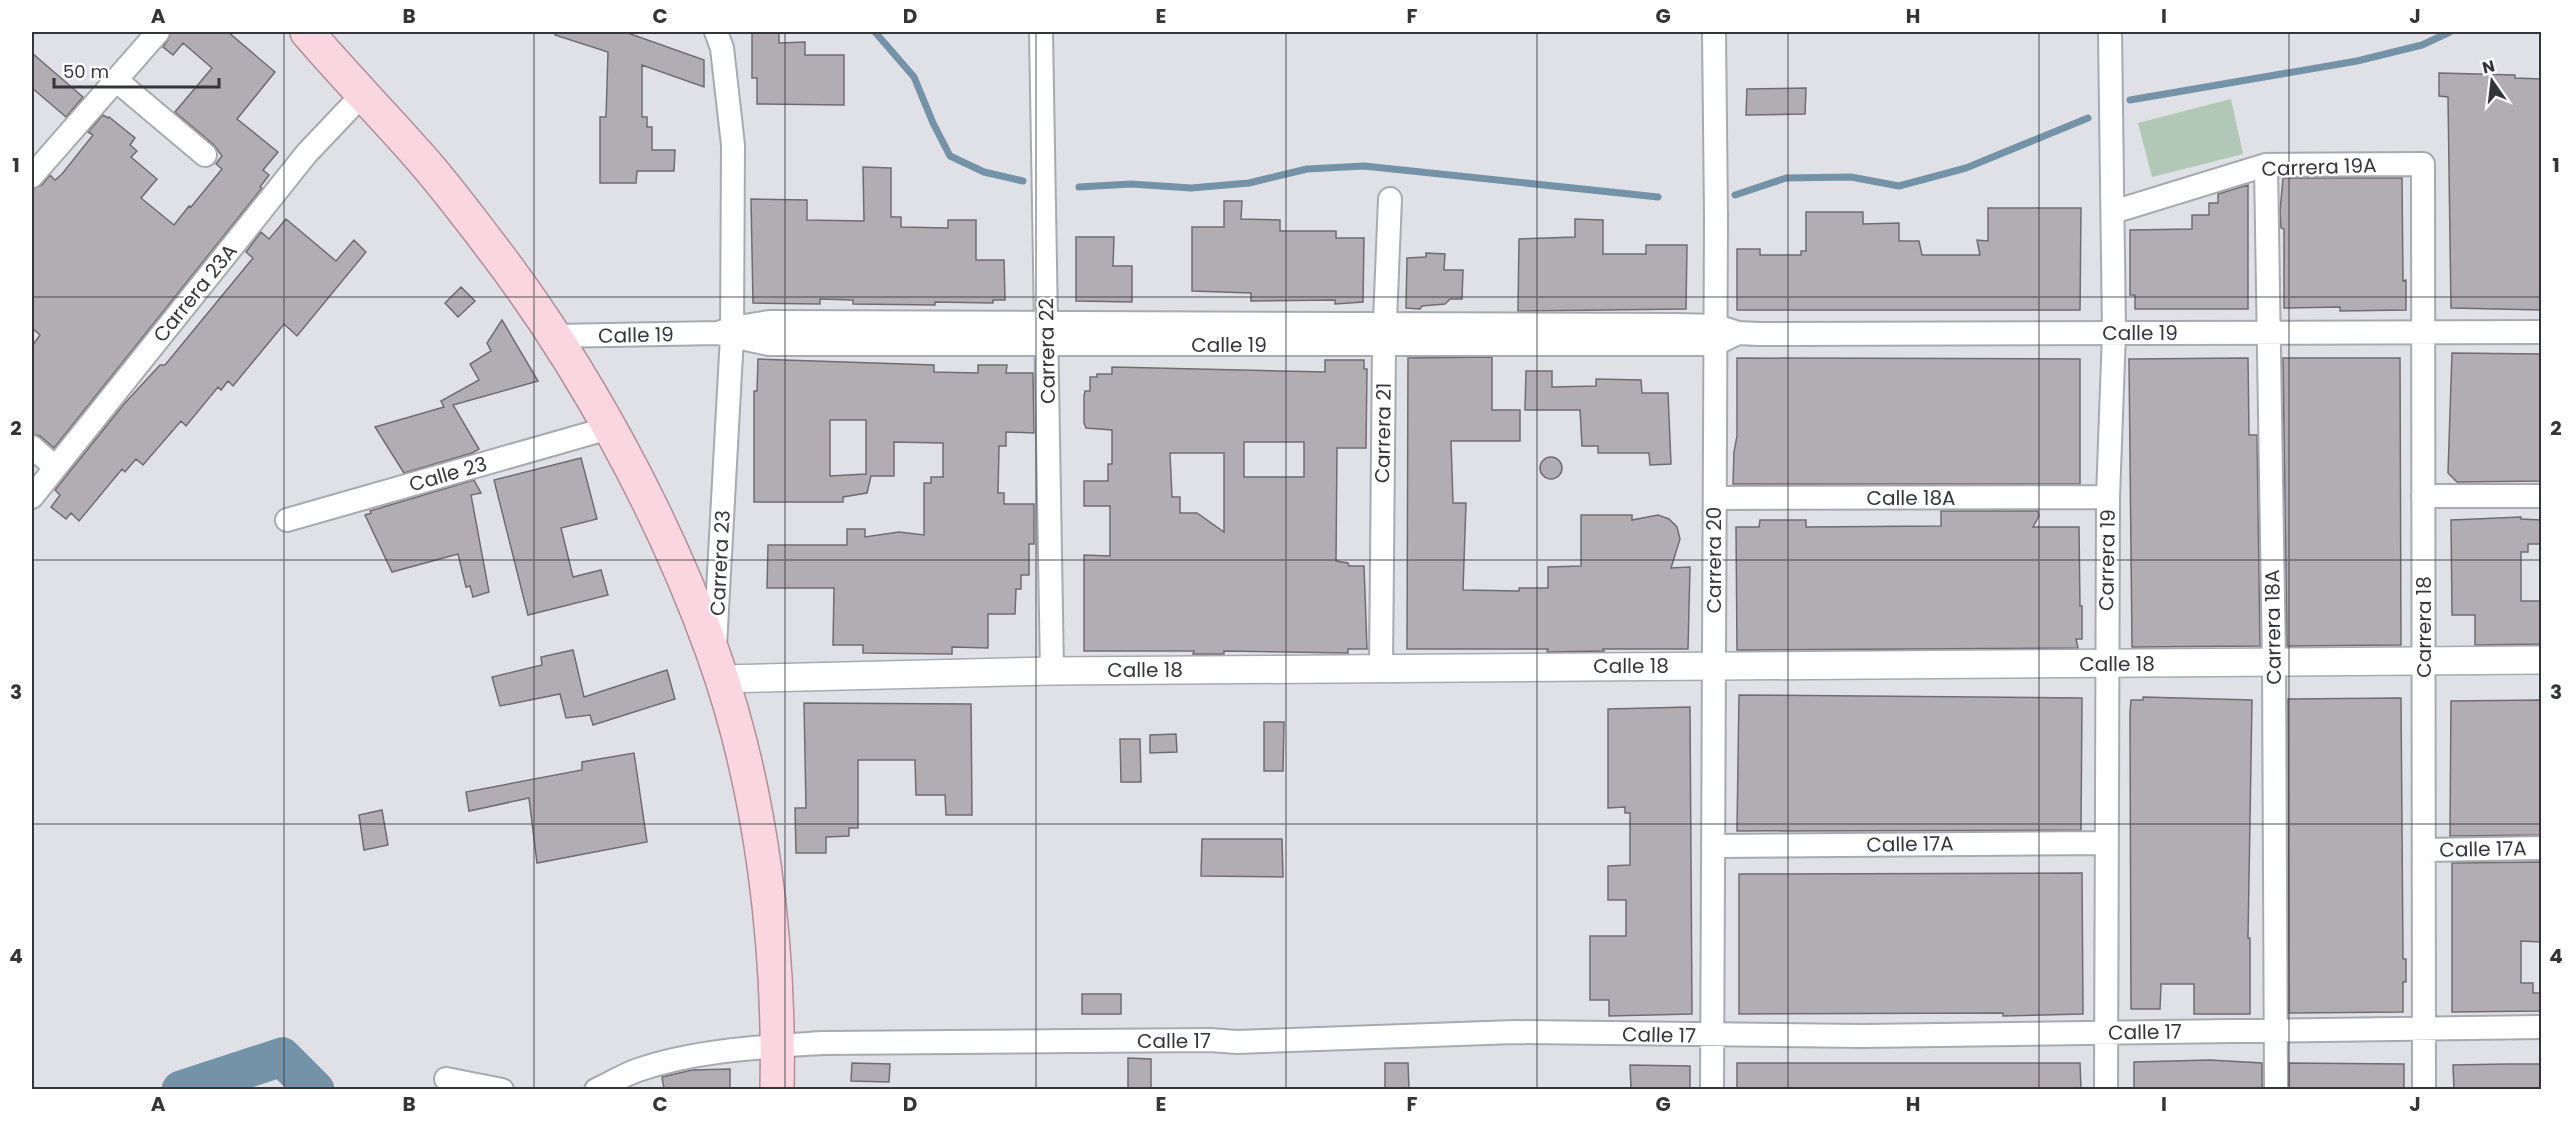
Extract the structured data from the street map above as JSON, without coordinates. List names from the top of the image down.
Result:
{
  "streets": {
    "main road": ["Carrera 23"],
    "street": [
      "Carrera 19A",
      "Carrera 23A",
      "Calle 19",
      "Carrera 22",
      "Carrera 21",
      "Calle 23",
      "Calle 18A",
      "Carrera 20",
      "Carrera 19",
      "Carrera 18A",
      "Carrera 18",
      "Calle 18",
      "Calle 17A",
      "Calle 17"
    ]
  },
  "crossings": [
    ["Carrera 19A", "Carrera 19"],
    ["Carrera 19A", "Carrera 18A"],
    ["Carrera 19A", "Carrera 18"],
    ["Calle 19", "Carrera 22"],
    ["Calle 19", "Carrera 21"],
    ["Calle 19", "Carrera 20"],
    ["Calle 19", "Carrera 19"],
    ["Calle 19", "Carrera 23"],
    ["Calle 19", "Carrera 18A"],
    ["Calle 19", "Carrera 18"],
    ["Carrera 22", "Calle 18"],
    ["Carrera 21", "Calle 18"],
    ["Calle 18A", "Carrera 20"],
    ["Calle 18A", "Carrera 19"],
    ["Carrera 20", "Calle 18"],
    ["Carrera 20", "Calle 17A"],
    ["Carrera 20", "Calle 17"],
    ["Carrera 19", "Calle 18"],
    ["Carrera 19", "Calle 17A"],
    ["Carrera 19", "Calle 17"],
    ["Carrera 23", "Calle 18"],
    ["Carrera 23", "Calle 17"],
    ["Carrera 18A", "Calle 18"],
    ["Carrera 18A", "Calle 17"],
    ["Carrera 18", "Calle 18"],
    ["Carrera 18", "Calle 17A"],
    ["Carrera 18", "Calle 17"]
  ],
  "scale_bar": "50 m",
  "north": "top",
  "grid": {
    "columns": [
      "A",
      "B",
      "C",
      "D",
      "E",
      "F",
      "G",
      "H",
      "I",
      "J"
    ],
    "rows": [
      "1",
      "2",
      "3",
      "4"
    ]
  }
}
